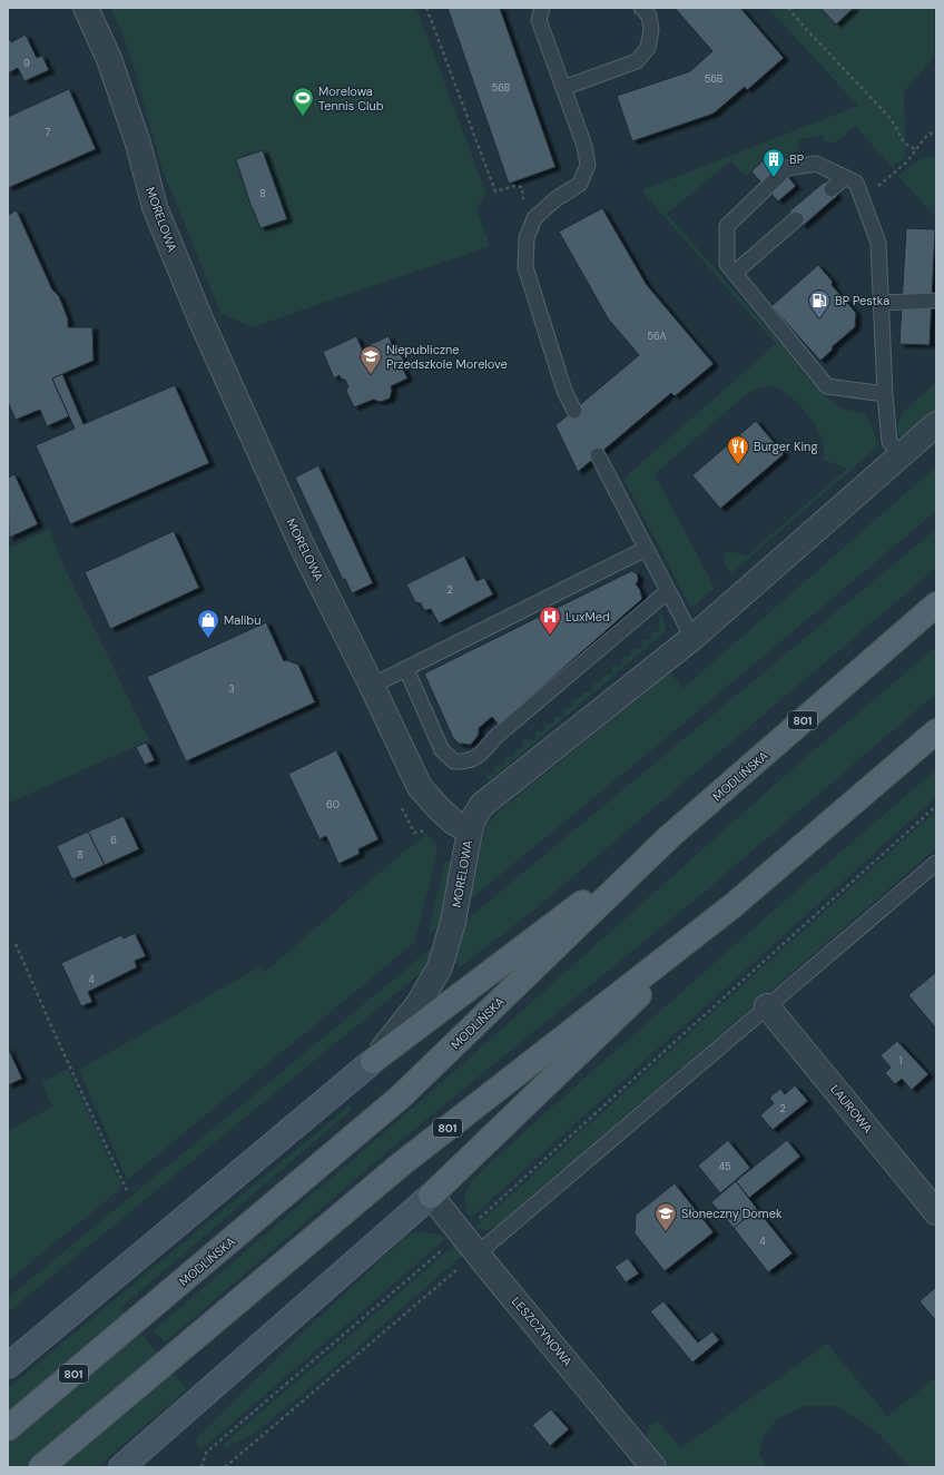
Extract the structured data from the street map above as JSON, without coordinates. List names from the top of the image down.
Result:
{
  "streets": {
    "main road": ["801", "MODLIŃSKA"],
    "street": ["MORELOWA", "LAUROWA", "LESZCZYNOWA"]
  },
  "places": {
    "sports": ["Morelowa Tennis Club"],
    "building": ["BP"],
    "fuel station": ["BP Pestka"],
    "school or university": ["Niepubliczne Przedszkole Morelove", "Słoneczny Domek"],
    "restaurant": ["Burger King"],
    "hospital": ["LuxMed"],
    "shop": ["Malibu"]
  },
  "house_numbers": [
    "9",
    "56B",
    "56B",
    "7",
    "8",
    "56A",
    "2",
    "3",
    "60",
    "6",
    "8",
    "4",
    "1",
    "2",
    "45",
    "4"
  ]
}
